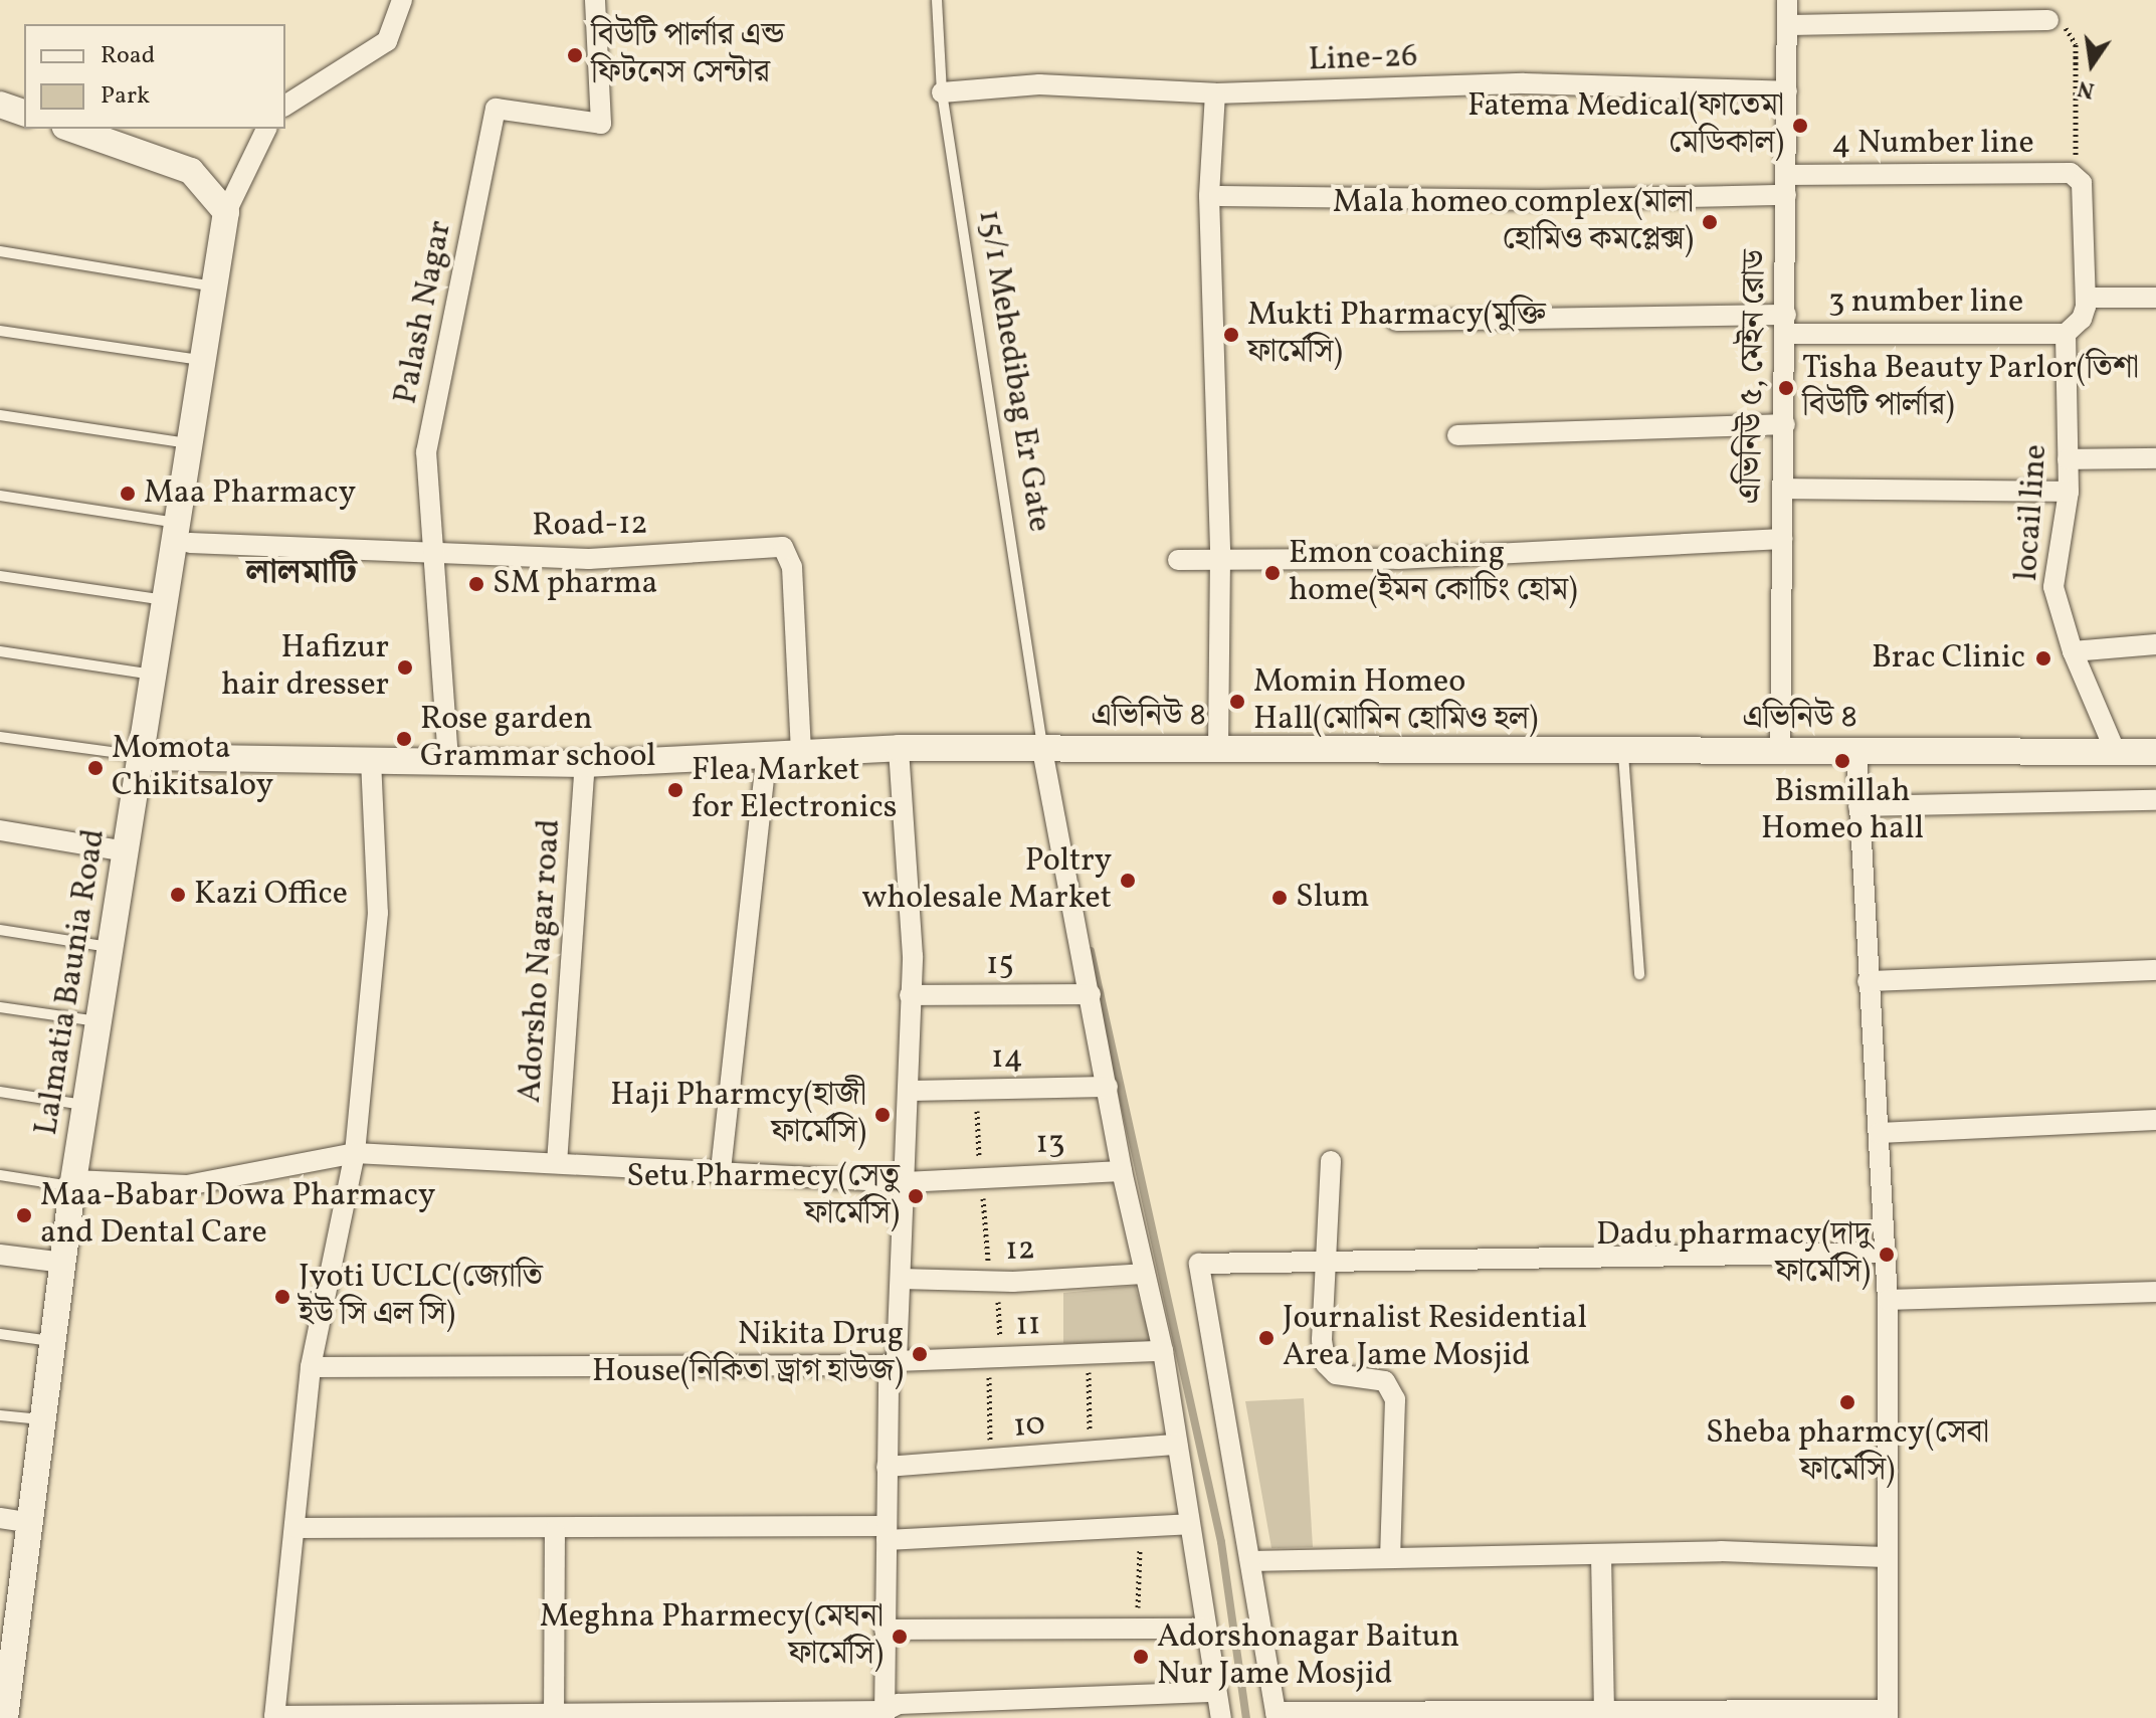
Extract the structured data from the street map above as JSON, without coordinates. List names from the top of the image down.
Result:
{
  "streets": {
    "street": [
      "Line-26",
      "4 Number line",
      "3 number line",
      "Palash Nagar",
      "এভিনিউ ৫, মেইন রোড",
      "locail line",
      "Road-12",
      "এভিনিউ ৪",
      "Adorsho Nagar road",
      "15",
      "Lalmatia Baunia Road",
      "14",
      "13",
      "12",
      "11",
      "10"
    ],
    "lane": ["15/1 Mehedibag Er Gate"]
  },
  "crossings": [
    ["Line-26", "15/1 Mehedibag Er Gate"],
    ["Line-26", "এভিনিউ ৫, মেইন রোড"],
    ["4 Number line", "এভিনিউ ৫, মেইন রোড"],
    ["3 number line", "এভিনিউ ৫, মেইন রোড"],
    ["3 number line", "locail line"],
    ["Palash Nagar", "Road-12"],
    ["Palash Nagar", "এভিনিউ ৪"],
    ["15/1 Mehedibag Er Gate", "এভিনিউ ৪"],
    ["এভিনিউ ৫, মেইন রোড", "এভিনিউ ৪"],
    ["locail line", "এভিনিউ ৪"],
    ["Road-12", "এভিনিউ ৪"],
    ["Road-12", "Lalmatia Baunia Road"],
    ["এভিনিউ ৪", "Adorsho Nagar road"],
    ["এভিনিউ ৪", "Lalmatia Baunia Road"],
    ["Adorsho Nagar road", "13"],
    ["Lalmatia Baunia Road", "13"]
  ],
  "districts": ["লালমাটি"],
  "places": [
    "বিউটি পার্লার এন্ড ফিটনেস সেন্টার",
    "Fatema Medical(ফাতেমা মেডিকাল)",
    "Mala homeo complex(মালা হোমিও কমপ্লেক্স)",
    "Mukti Pharmacy(মুক্তি ফার্মেসি)",
    "Tisha Beauty Parlor(তিশা বিউটি পার্লার)",
    "Maa Pharmacy",
    "Emon coaching home(ইমন কোচিং হোম)",
    "SM pharma",
    "Brac Clinic",
    "Hafizur hair dresser",
    "Momin Homeo Hall(মোমিন হোমিও হল)",
    "Rose garden Grammar school",
    "Bismillah Homeo hall",
    "Momota Chikitsaloy",
    "Flea Market for Electronics",
    "Poltry wholesale Market",
    "Kazi Office",
    "Slum",
    "Haji Pharmcy(হাজী ফার্মেসি)",
    "Setu Pharmecy(সেতু ফার্মেসি)",
    "Maa-Babar Dowa Pharmacy and Dental Care",
    "Dadu pharmacy(দাদু ফার্মেসি)",
    "Jyoti UCLC(জ্যোতি ইউ সি এল সি)",
    "Journalist Residential Area Jame Mosjid",
    "Nikita Drug House(নিকিতা ড্রাগ হাউজ)",
    "Sheba pharmcy(সেবা ফার্মেসি)",
    "Meghna Pharmecy(মেঘনা ফার্মেসি)",
    "Adorshonagar Baitun Nur Jame Mosjid"
  ],
  "legend": ["Road", "Park"],
  "north": "bottom"
}
